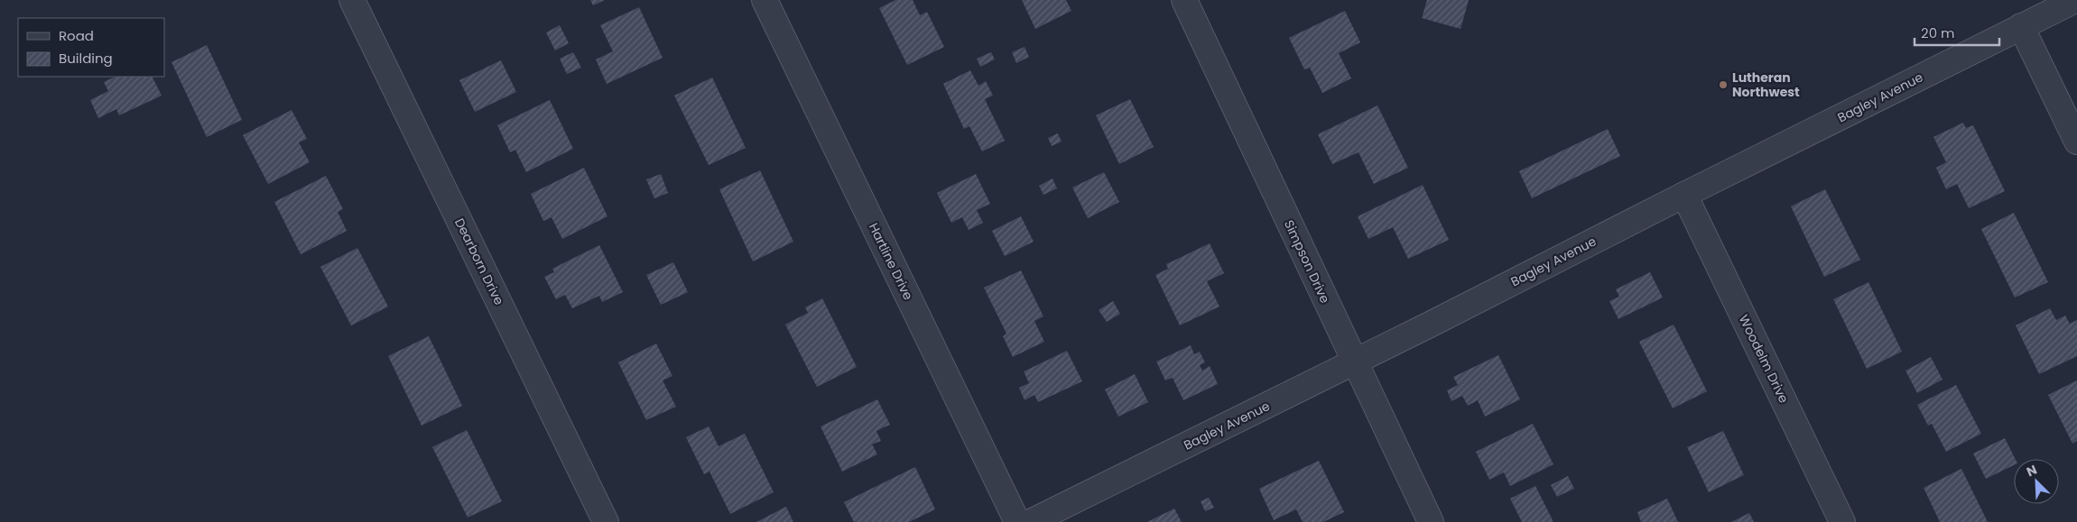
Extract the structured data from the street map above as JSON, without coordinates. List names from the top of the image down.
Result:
{
  "streets": {
    "street": [
      "Bagley Avenue",
      "Dearborn Drive",
      "Hartline Drive",
      "Simpson Drive",
      "Woodelm Drive"
    ]
  },
  "crossings": [
    ["Bagley Avenue", "Simpson Drive"],
    ["Bagley Avenue", "Woodelm Drive"]
  ],
  "places": ["Lutheran Northwest"],
  "legend": ["Road", "Building"],
  "scale_bar": "20 m",
  "north": "top left"
}
